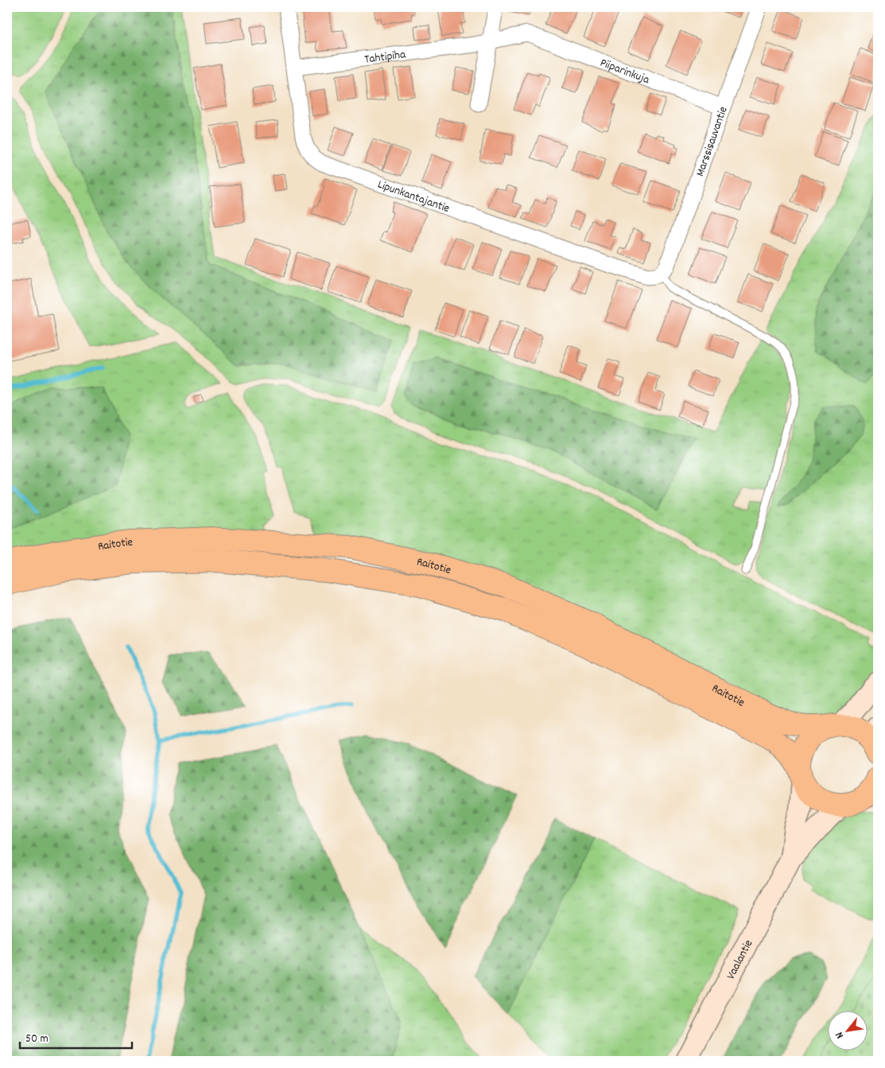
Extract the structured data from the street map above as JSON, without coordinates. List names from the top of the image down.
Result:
{
  "streets": {
    "main road": ["Raitotie"],
    "street": [
      "Tahtipiha",
      "Piiparinkuja",
      "Marssisauvantie",
      "Lipunkantajantie",
      "Vaalantie"
    ]
  },
  "crossings": [
    ["Tahtipiha", "Piiparinkuja"],
    ["Tahtipiha", "Lipunkantajantie"],
    ["Piiparinkuja", "Marssisauvantie"],
    ["Marssisauvantie", "Lipunkantajantie"],
    ["Raitotie", "Vaalantie"]
  ],
  "scale_bar": "50 m",
  "north": "bottom left"
}
